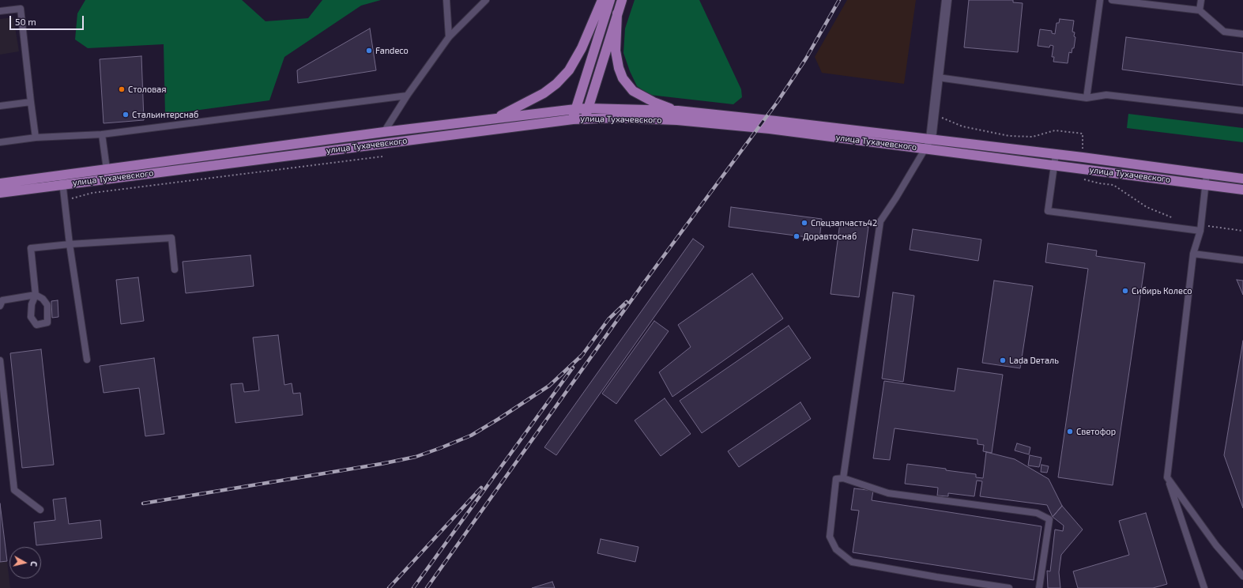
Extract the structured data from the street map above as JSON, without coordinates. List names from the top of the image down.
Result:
{
  "streets": {
    "main road": ["улица Тухачевского"]
  },
  "places": [
    "Fandeco",
    "Столовая",
    "Стальинтерснаб",
    "Спецзапчасть42",
    "Доравтоснаб",
    "Сибирь Колесо",
    "Lada Dеталь",
    "Светофор"
  ],
  "scale_bar": "50 m",
  "north": "right"
}
